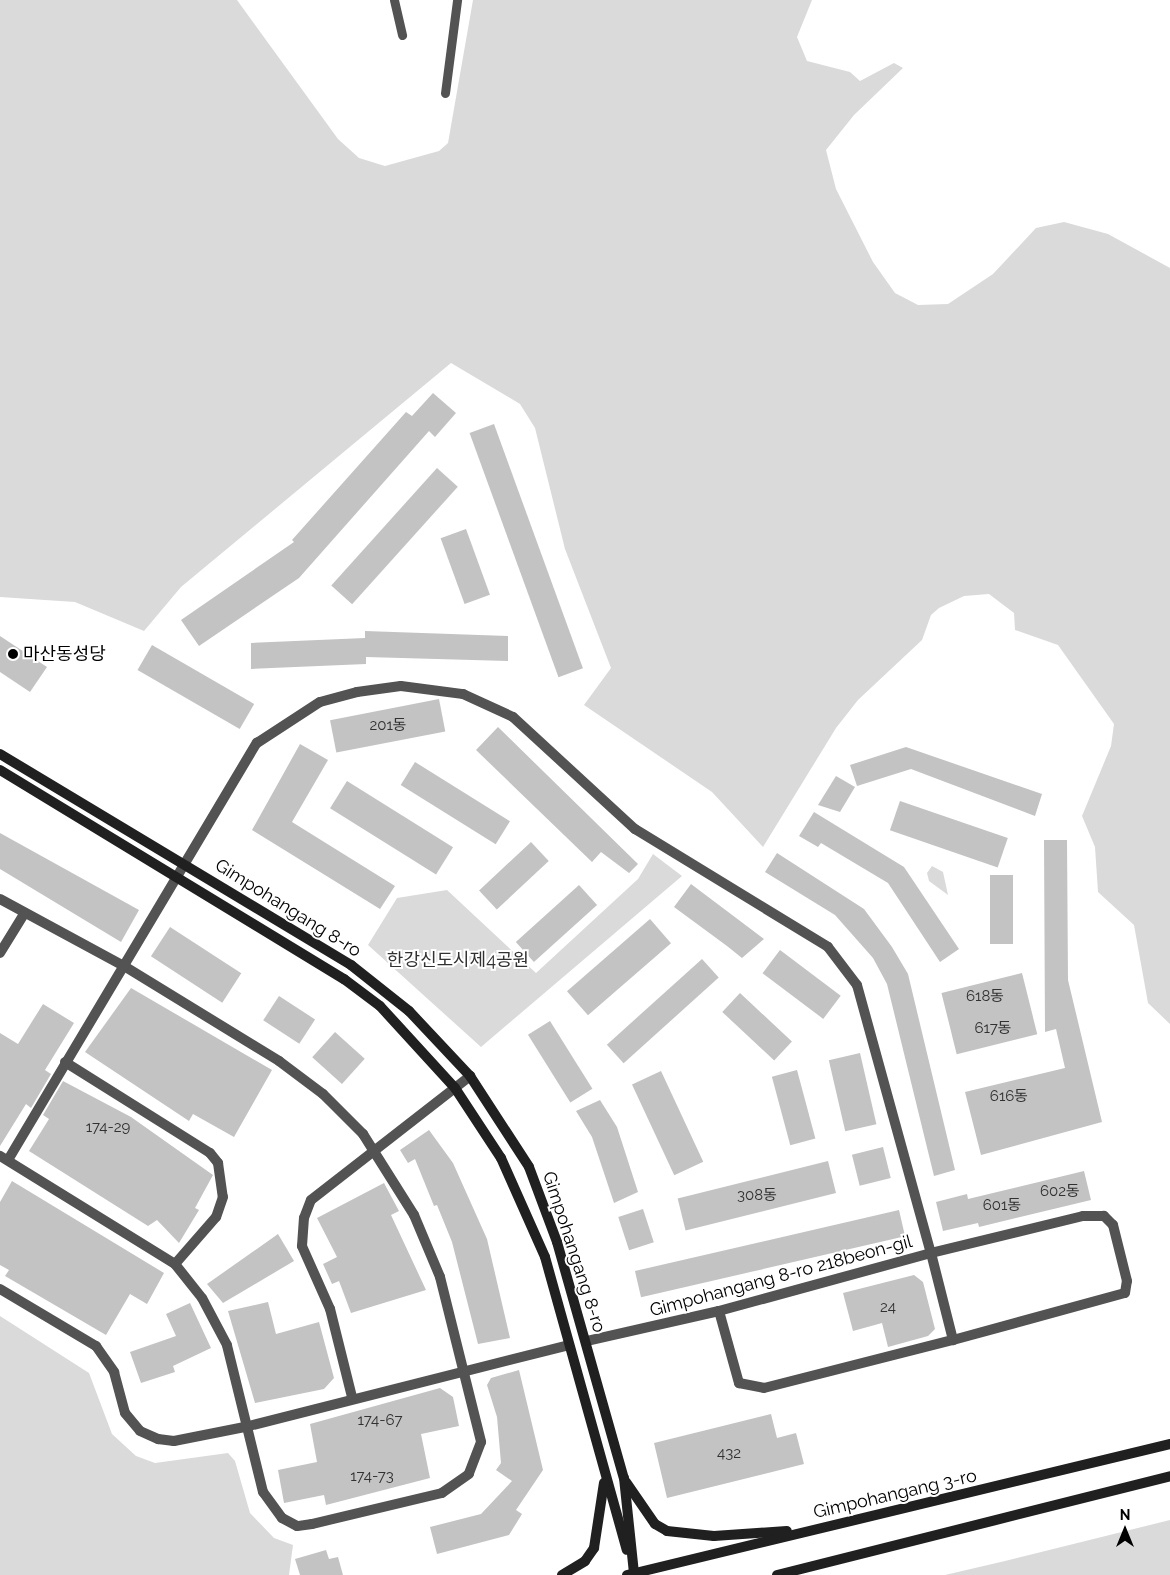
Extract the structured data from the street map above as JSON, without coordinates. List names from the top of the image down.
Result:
{
  "streets": {
    "street": ["Gimpohangang 8-ro", "Gimpohangang 8-ro 218beon-gil", "Gimpohangang 3-ro"]
  },
  "crossings": [
    ["Gimpohangang 8-ro", "Gimpohangang 8-ro 218beon-gil"],
    ["Gimpohangang 8-ro", "Gimpohangang 3-ro"]
  ],
  "parks": ["한강신도시제4공원"],
  "places": ["마산동성당"],
  "house_numbers": [
    "201동",
    "618동",
    "617동",
    "616동",
    "174-29",
    "602동",
    "308동",
    "601동",
    "24",
    "174-67",
    "432",
    "174-73"
  ],
  "north": "top"
}
